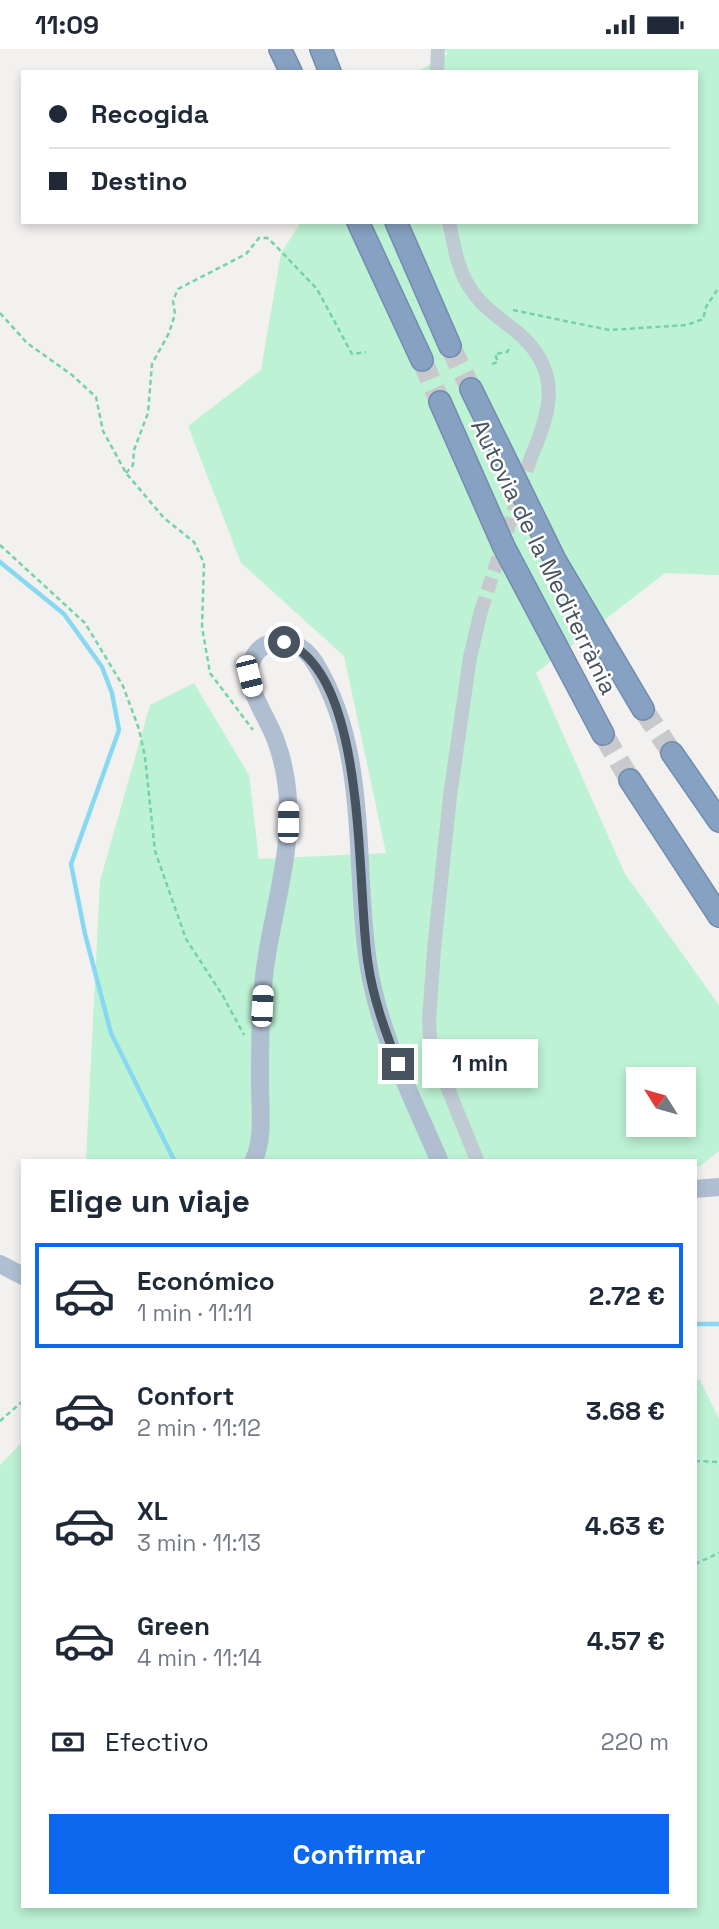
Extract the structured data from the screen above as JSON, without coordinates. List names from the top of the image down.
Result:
{
  "streets": {
    "highway": ["Autovia de la Mediterrània"]
  },
  "north": "top left",
  "page": {
    "status": "11:09",
    "banner": ["Recogida", "Destino"],
    "bubble": "1 min",
    "heading": "Elige un viaje",
    "list": [
      {
        "name": "Económico",
        "note": "1 min · 11:11",
        "value": "2.72 €"
      },
      {
        "name": "Confort",
        "note": "2 min · 11:12",
        "value": "3.68 €"
      },
      {
        "name": "XL",
        "note": "3 min · 11:13",
        "value": "4.63 €"
      },
      {
        "name": "Green",
        "note": "4 min · 11:14",
        "value": "4.57 €"
      }
    ],
    "pay": ["Efectivo", "220 m"],
    "buttons": "Confirmar"
  }
}
